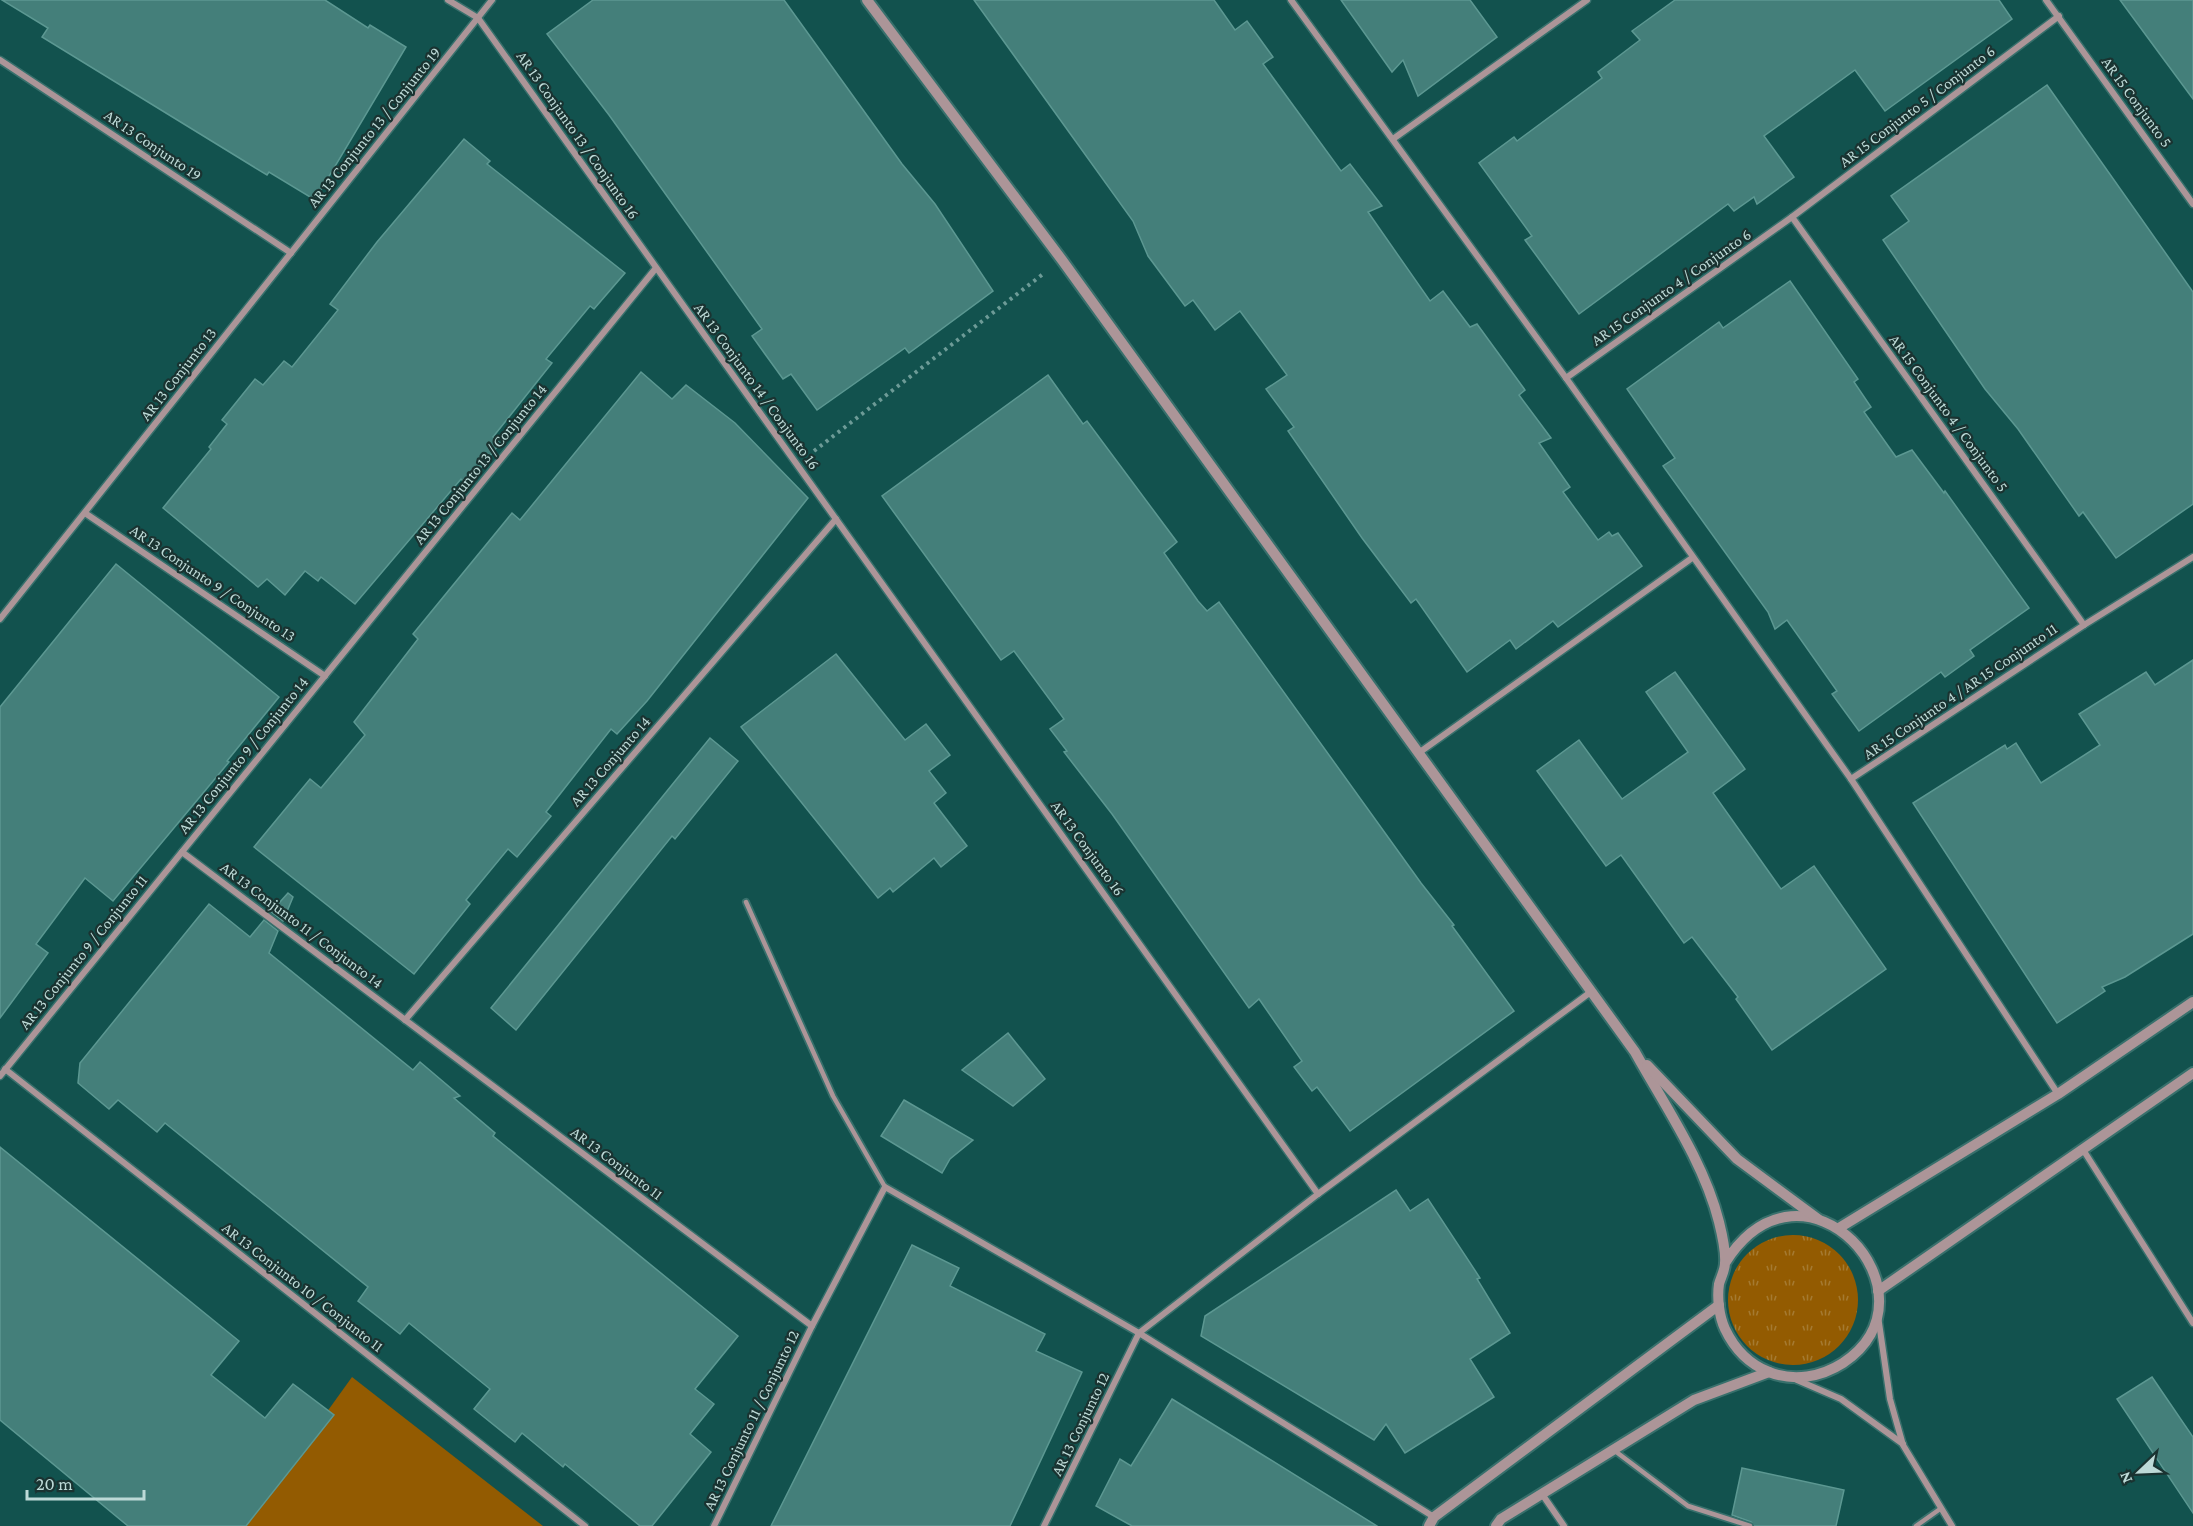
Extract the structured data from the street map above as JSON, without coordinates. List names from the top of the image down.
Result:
{
  "streets": {
    "street": [
      "AR 15 Conjunto 5",
      "AR 15 Conjunto 5 / Conjunto 6",
      "AR 13 Conjunto 13 / Conjunto 19",
      "AR 13 Conjunto 13 / Conjunto 16",
      "AR 13 Conjunto 19",
      "AR 15 Conjunto 4 / Conjunto 6",
      "AR 13 Conjunto 13",
      "AR 13 Conjunto 14 / Conjunto 16",
      "AR 15 Conjunto 4 / Conjunto 5",
      "AR 13 Conjunto 13 / Conjunto 14",
      "AR 13 Conjunto 9 / Conjunto 13",
      "AR 15 Conjunto 4 / AR 15 Conjunto 11",
      "AR 13 Conjunto 9 / Conjunto 14",
      "AR 13 Conjunto 14",
      "AR 13 Conjunto 16",
      "AR 13 Conjunto 11 / Conjunto 14",
      "AR 13 Conjunto 9 / Conjunto 11",
      "AR 13 Conjunto 11",
      "AR 13 Conjunto 10 / Conjunto 11",
      "AR 13 Conjunto 11 / Conjunto 12",
      "AR 13 Conjunto 12"
    ]
  },
  "crossings": [
    ["AR 15 Conjunto 5", "AR 15 Conjunto 5 / Conjunto 6"],
    ["AR 15 Conjunto 5 / Conjunto 6", "AR 15 Conjunto 4 / Conjunto 6"],
    ["AR 15 Conjunto 5 / Conjunto 6", "AR 15 Conjunto 4 / Conjunto 5"],
    ["AR 13 Conjunto 13 / Conjunto 19", "AR 13 Conjunto 13 / Conjunto 16"],
    ["AR 13 Conjunto 13 / Conjunto 19", "AR 13 Conjunto 19"],
    ["AR 13 Conjunto 13 / Conjunto 19", "AR 13 Conjunto 13"],
    ["AR 13 Conjunto 13 / Conjunto 16", "AR 13 Conjunto 14 / Conjunto 16"],
    ["AR 13 Conjunto 13 / Conjunto 16", "AR 13 Conjunto 13 / Conjunto 14"],
    ["AR 13 Conjunto 19", "AR 13 Conjunto 13"],
    ["AR 15 Conjunto 4 / Conjunto 6", "AR 15 Conjunto 4 / Conjunto 5"],
    ["AR 13 Conjunto 13", "AR 13 Conjunto 9 / Conjunto 13"],
    ["AR 13 Conjunto 14 / Conjunto 16", "AR 13 Conjunto 13 / Conjunto 14"],
    ["AR 13 Conjunto 14 / Conjunto 16", "AR 13 Conjunto 14"],
    ["AR 13 Conjunto 14 / Conjunto 16", "AR 13 Conjunto 16"],
    ["AR 15 Conjunto 4 / Conjunto 5", "AR 15 Conjunto 4 / AR 15 Conjunto 11"],
    ["AR 13 Conjunto 13 / Conjunto 14", "AR 13 Conjunto 9 / Conjunto 13"],
    ["AR 13 Conjunto 13 / Conjunto 14", "AR 13 Conjunto 9 / Conjunto 14"],
    ["AR 13 Conjunto 9 / Conjunto 13", "AR 13 Conjunto 9 / Conjunto 14"],
    ["AR 13 Conjunto 9 / Conjunto 14", "AR 13 Conjunto 11 / Conjunto 14"],
    ["AR 13 Conjunto 9 / Conjunto 14", "AR 13 Conjunto 9 / Conjunto 11"],
    ["AR 13 Conjunto 14", "AR 13 Conjunto 16"],
    ["AR 13 Conjunto 14", "AR 13 Conjunto 11 / Conjunto 14"],
    ["AR 13 Conjunto 14", "AR 13 Conjunto 11"],
    ["AR 13 Conjunto 11 / Conjunto 14", "AR 13 Conjunto 9 / Conjunto 11"],
    ["AR 13 Conjunto 11 / Conjunto 14", "AR 13 Conjunto 11"],
    ["AR 13 Conjunto 9 / Conjunto 11", "AR 13 Conjunto 10 / Conjunto 11"],
    ["AR 13 Conjunto 11", "AR 13 Conjunto 11 / Conjunto 12"]
  ],
  "scale_bar": "20 m",
  "north": "bottom left"
}
